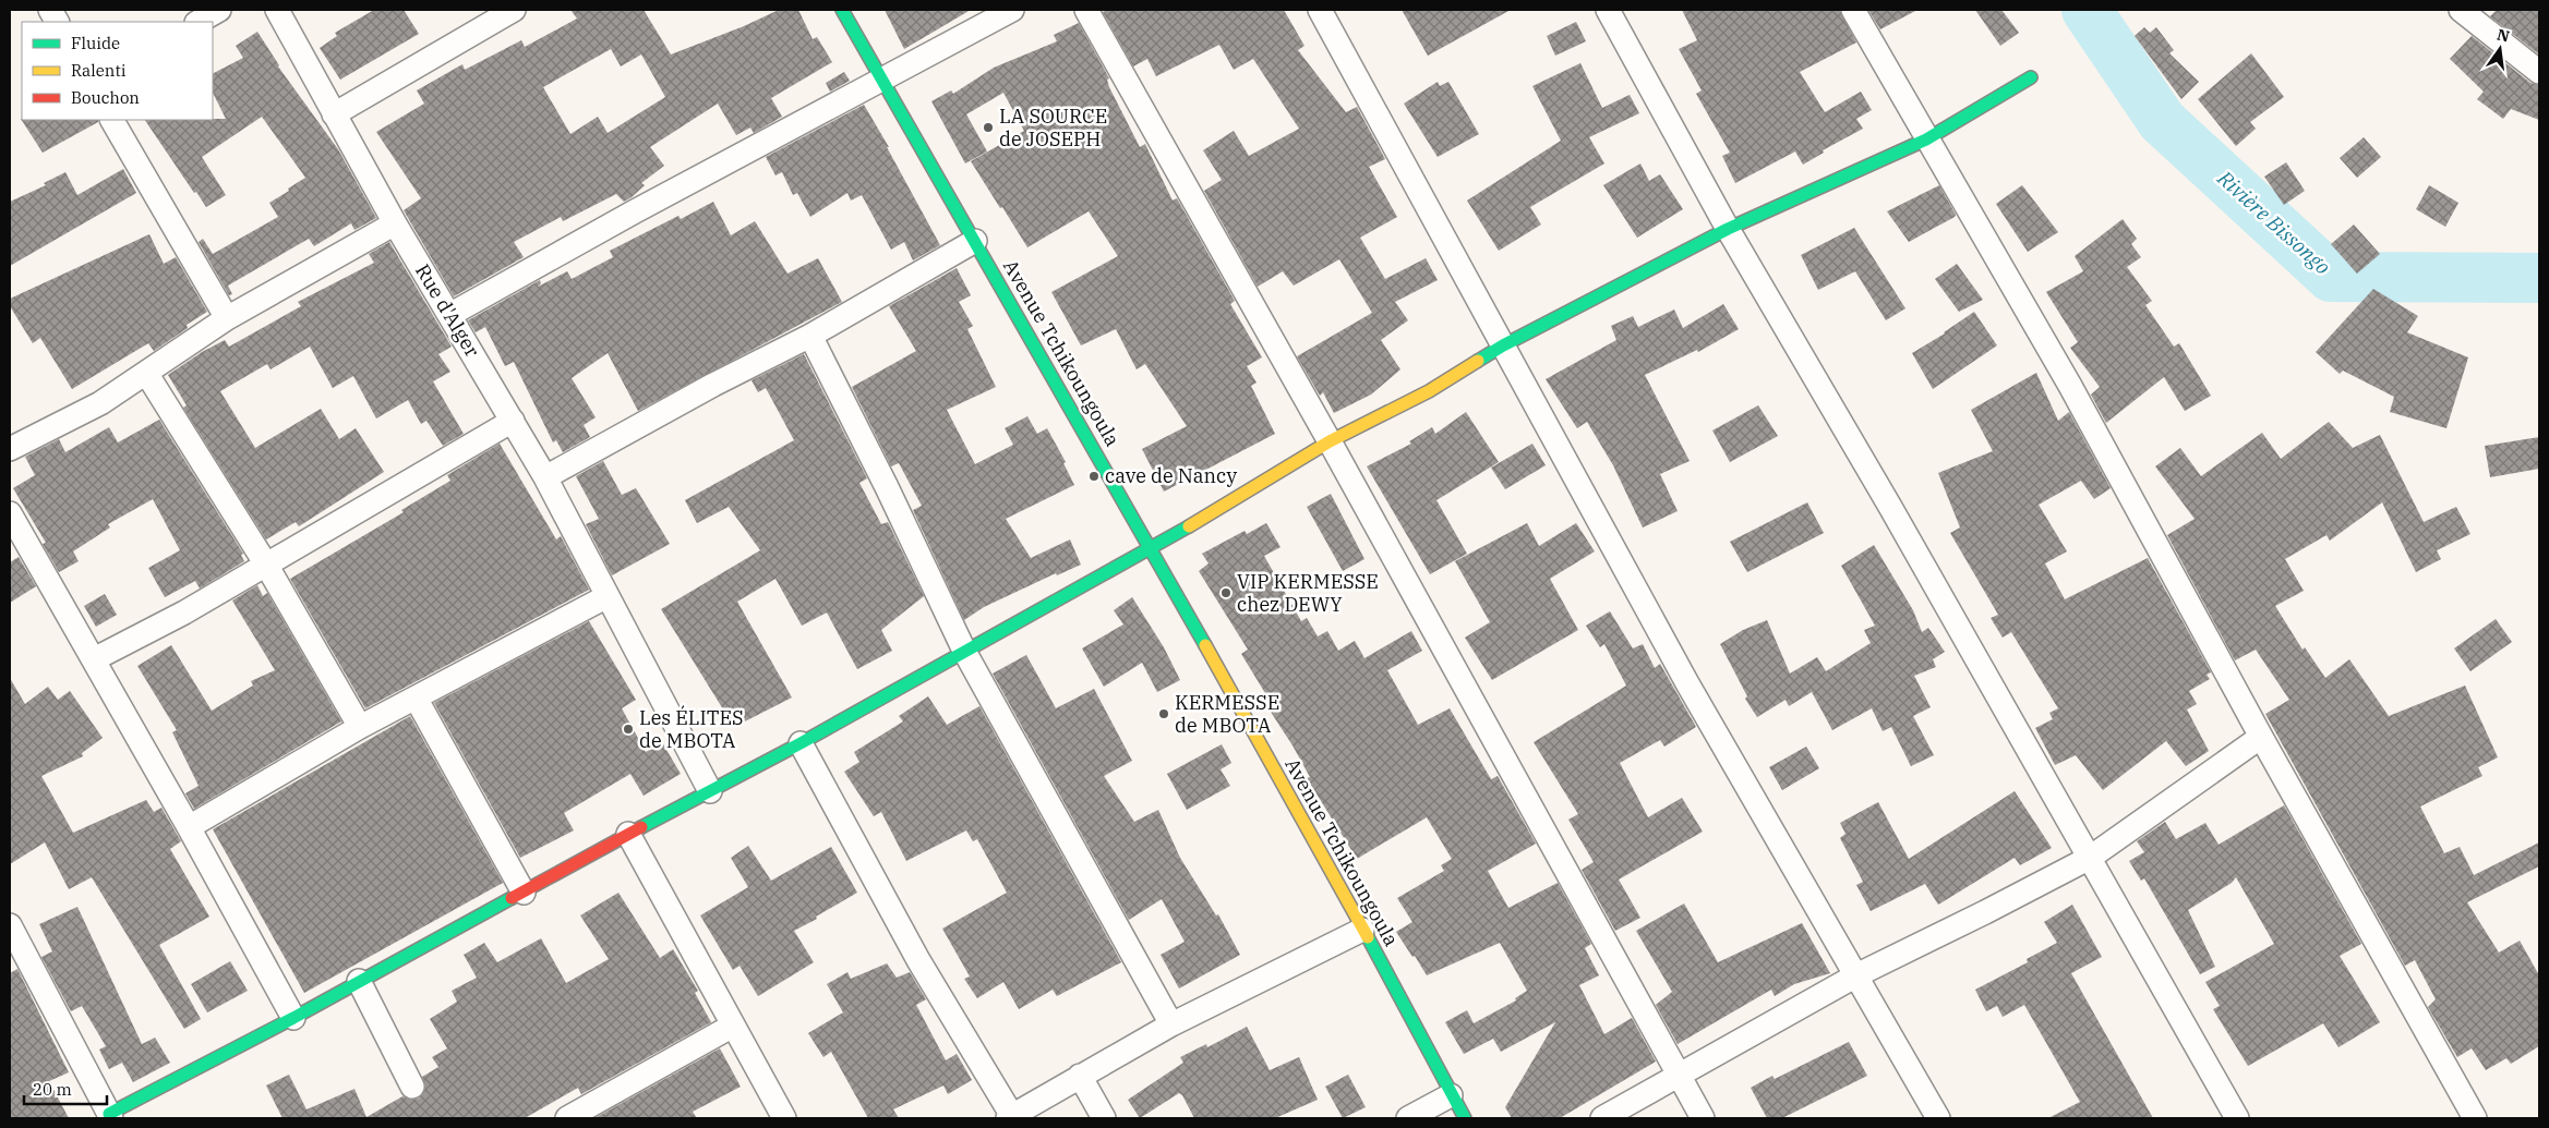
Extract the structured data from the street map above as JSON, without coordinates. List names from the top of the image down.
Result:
{
  "streets": {
    "street": ["Rue d'Alger", "Avenue Tchikoungoula"]
  },
  "water": ["Rivière Bissongo"],
  "places": [
    "LA SOURCE de JOSEPH",
    "cave de Nancy",
    "VIP KERMESSE chez DEWY",
    "KERMESSE de MBOTA",
    "Les ÉLITES de MBOTA"
  ],
  "legend": ["Fluide", "Ralenti", "Bouchon"],
  "scale_bar": "20 m",
  "north": "top"
}
